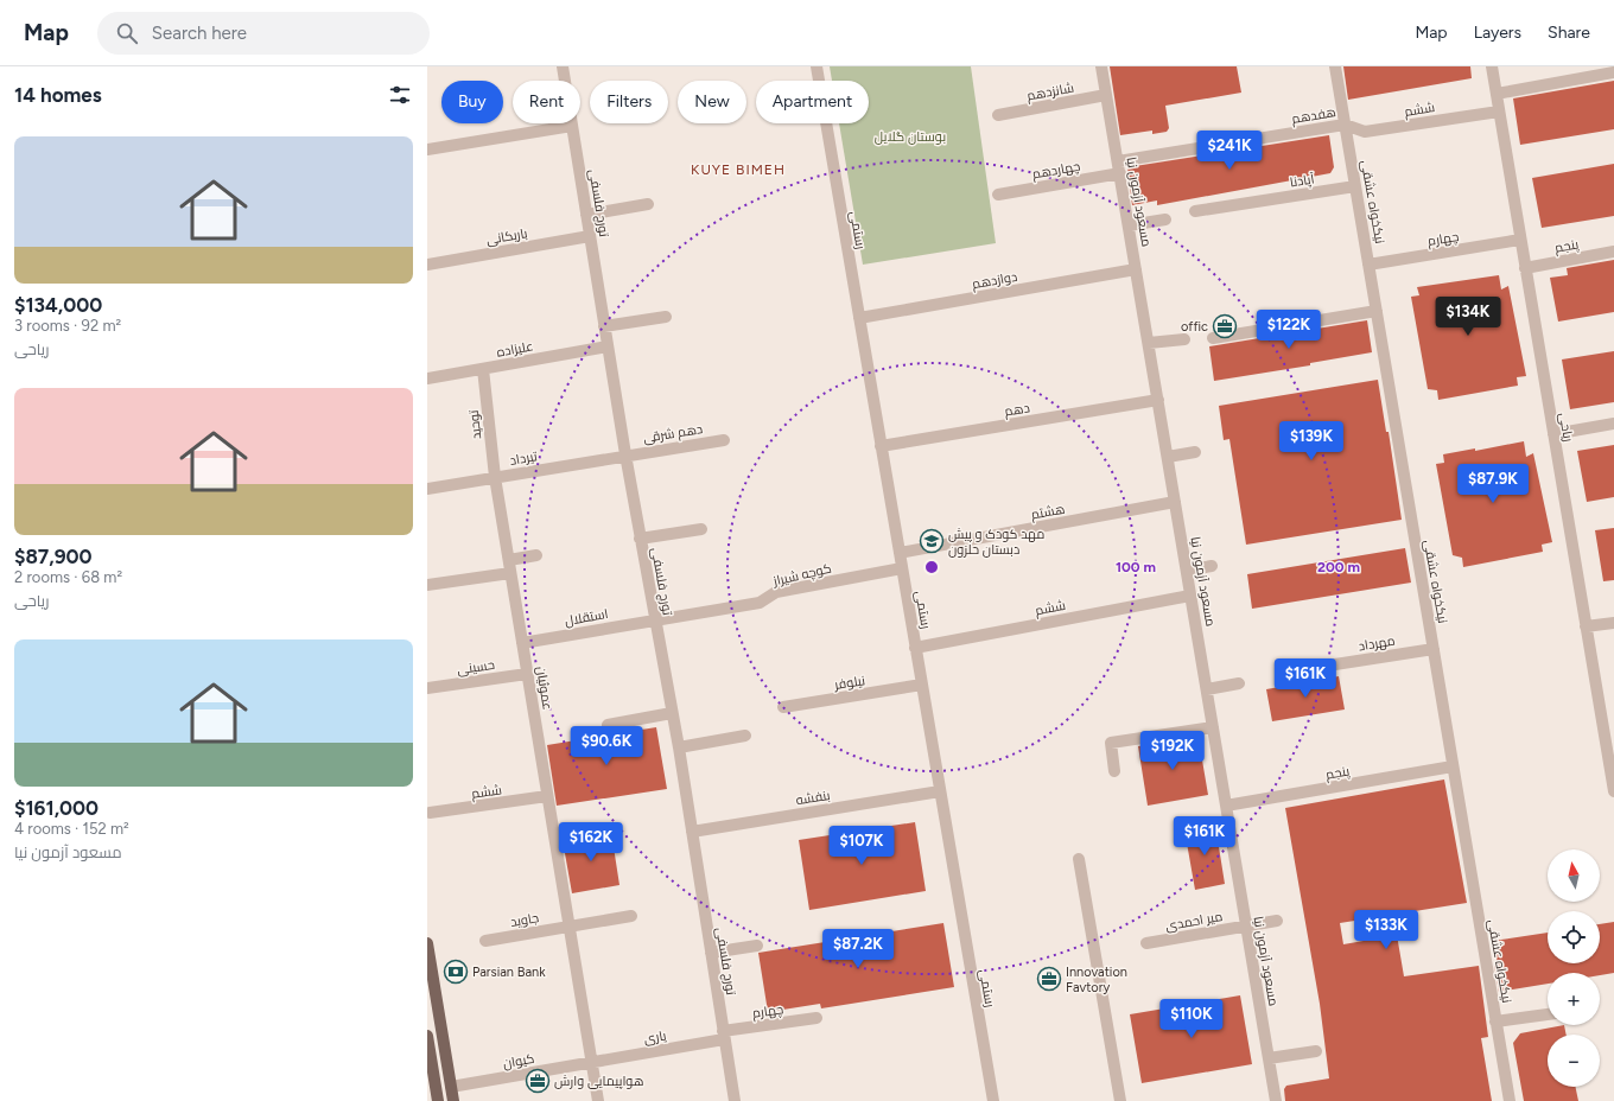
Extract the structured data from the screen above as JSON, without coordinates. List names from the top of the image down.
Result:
{
  "streets": {
    "street": [
      "شانزدهم",
      "ششم",
      "هفدهم",
      "چهاردهم",
      "آپادنا",
      "مسعود آزمون نیا",
      "نیکخواه عشقی",
      "تورج فلسفی",
      "رستمی",
      "باریکانی",
      "چهارم",
      "پنجم",
      "دوازدهم",
      "علیزاده",
      "دهم",
      "توحید",
      "ریاحی",
      "دهم شرقی",
      "تیرداد",
      "هشتم",
      "کوچه شیراز",
      "استقلال",
      "مهرداد",
      "حسینی",
      "نیلوفر",
      "عموئیان",
      "بنفشه",
      "جاوید",
      "میر احمدی",
      "یاری",
      "کیوان"
    ]
  },
  "crossings": [
    ["شانزدهم", "مسعود آزمون نیا"],
    ["ششم", "هفدهم"],
    ["ششم", "مسعود آزمون نیا"],
    ["ششم", "نیکخواه عشقی"],
    ["ششم", "رستمی"],
    ["ششم", "ریاحی"],
    ["ششم", "عموئیان"],
    ["هفدهم", "چهاردهم"],
    ["هفدهم", "مسعود آزمون نیا"],
    ["هفدهم", "نیکخواه عشقی"],
    ["چهاردهم", "مسعود آزمون نیا"],
    ["آپادنا", "نیکخواه عشقی"],
    ["مسعود آزمون نیا", "پنجم"],
    ["مسعود آزمون نیا", "دوازدهم"],
    ["مسعود آزمون نیا", "دهم"],
    ["مسعود آزمون نیا", "هشتم"],
    ["مسعود آزمون نیا", "میر احمدی"],
    ["نیکخواه عشقی", "چهارم"],
    ["نیکخواه عشقی", "پنجم"],
    ["نیکخواه عشقی", "مهرداد"],
    ["تورج فلسفی", "باریکانی"],
    ["تورج فلسفی", "چهارم"],
    ["تورج فلسفی", "علیزاده"],
    ["تورج فلسفی", "دهم شرقی"],
    ["تورج فلسفی", "تیرداد"],
    ["تورج فلسفی", "کوچه شیراز"],
    ["تورج فلسفی", "استقلال"],
    ["تورج فلسفی", "بنفشه"],
    ["تورج فلسفی", "یاری"],
    ["رستمی", "دوازدهم"],
    ["رستمی", "دهم"],
    ["رستمی", "هشتم"],
    ["رستمی", "کوچه شیراز"],
    ["رستمی", "نیلوفر"],
    ["رستمی", "بنفشه"],
    ["چهارم", "ریاحی"],
    ["چهارم", "یاری"],
    ["پنجم", "ریاحی"],
    ["علیزاده", "توحید"],
    ["توحید", "تیرداد"],
    ["توحید", "عموئیان"],
    ["دهم شرقی", "تیرداد"],
    ["تیرداد", "عموئیان"],
    ["کوچه شیراز", "استقلال"],
    ["استقلال", "عموئیان"],
    ["حسینی", "عموئیان"],
    ["عموئیان", "جاوید"],
    ["عموئیان", "یاری"],
    ["عموئیان", "کیوان"],
    ["یاری", "کیوان"]
  ],
  "districts": ["KUYE BIMEH"],
  "parks": ["بوستان گلایل"],
  "places": {
    "office": ["offic", "Innovation Favtory", "هواپیمایی وارش"],
    "school or university": ["مهد کودک و پیش دبستان حلزون"],
    "bank": ["Parsian Bank"]
  },
  "north": "top",
  "page": {
    "header": "Map",
    "search": "Search here",
    "nav": ["Map", "Layers", "Share"],
    "heading": "14 homes",
    "chip": [
      "Buy",
      "Rent",
      "Filters",
      "New",
      "Apartment"
    ],
    "list": [
      {
        "name": "$134,000",
        "note": "3 rooms · 92 m² · ریاحی"
      },
      {
        "name": "$87,900",
        "note": "2 rooms · 68 m² · ریاحی"
      },
      {
        "name": "$161,000",
        "note": "4 rooms · 152 m² · مسعود آزمون نیا"
      }
    ],
    "price": [
      "$241K",
      "$134K",
      "$122K",
      "$139K",
      "$87.9K",
      "$161K",
      "$90.6K",
      "$192K",
      "$161K",
      "$162K",
      "$107K",
      "$133K",
      "$87.2K",
      "$110K"
    ],
    "map_buttons": ["+", "−"]
  },
  "rings": ["100 m", "200 m"]
}
